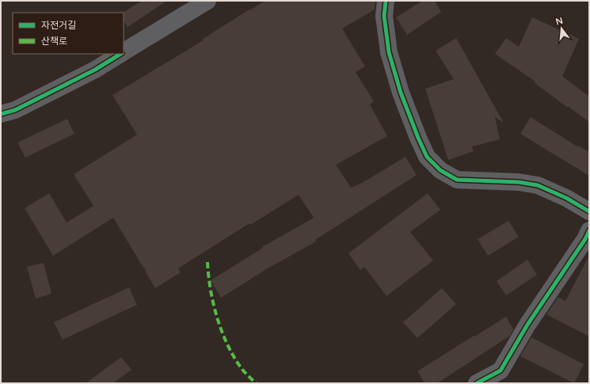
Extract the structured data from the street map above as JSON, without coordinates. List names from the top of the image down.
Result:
{
  "legend": ["자전거길", "산책로"],
  "north": "top"
}
